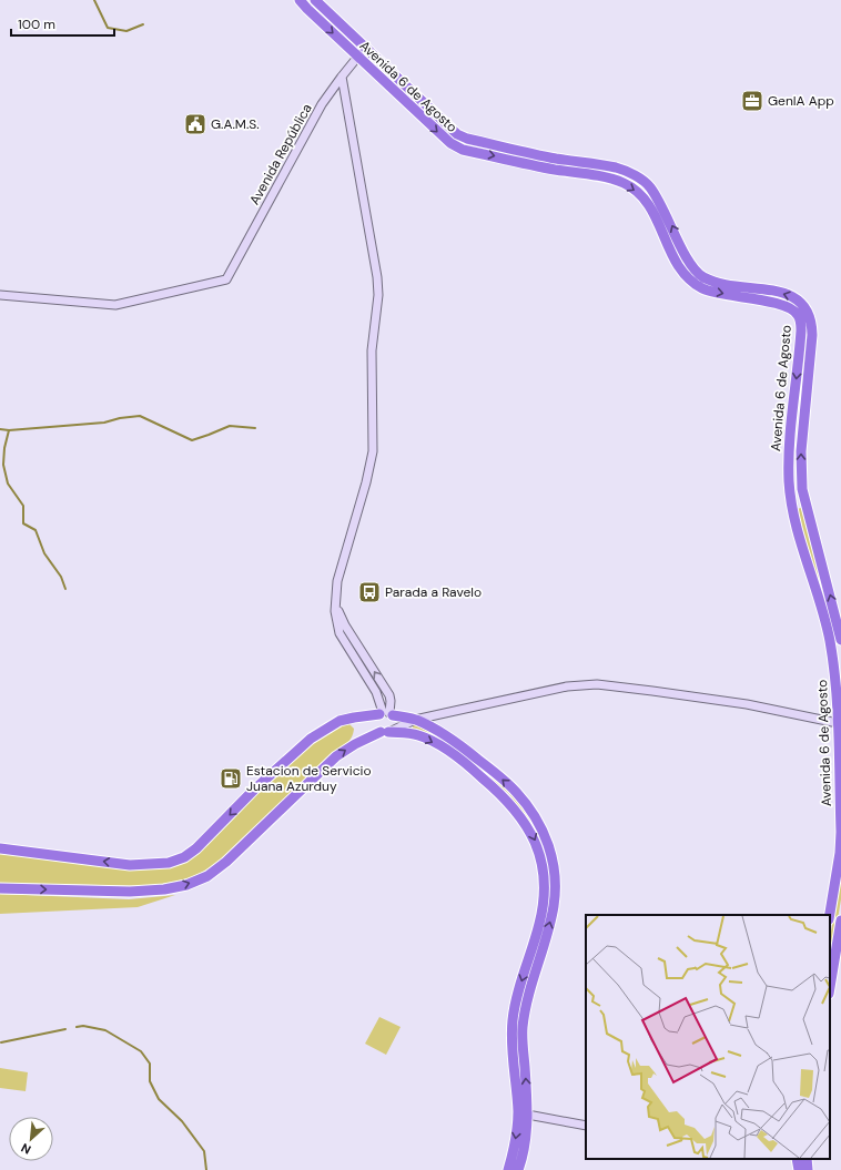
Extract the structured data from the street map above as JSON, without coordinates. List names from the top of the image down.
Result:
{
  "streets": {
    "highway": ["Avenida 6 de Agosto"],
    "street": ["Avenida República"]
  },
  "crossings": [
    ["Avenida 6 de Agosto", "Avenida República"]
  ],
  "places": {
    "office": ["GenIA App"],
    "public building": ["G.A.M.S."],
    "bus stop": ["Parada a Ravelo"],
    "fuel station": ["Estacion de Servicio Juana Azurduy"]
  },
  "scale_bar": "100 m",
  "north": "bottom left"
}
